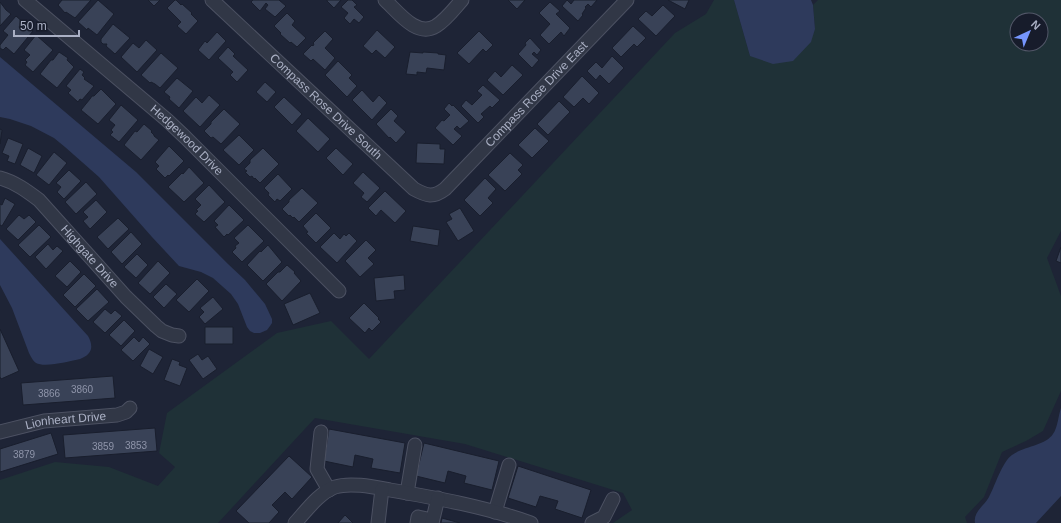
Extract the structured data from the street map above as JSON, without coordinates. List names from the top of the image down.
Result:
{
  "streets": {
    "street": [
      "Compass Rose Drive East",
      "Compass Rose Drive South",
      "Hedgewood Drive",
      "Highgate Drive",
      "Lionheart Drive"
    ]
  },
  "crossings": [
    ["Compass Rose Drive East", "Compass Rose Drive South"]
  ],
  "house_numbers": [
    "3860",
    "3866",
    "3853",
    "3859",
    "3879"
  ],
  "scale_bar": "50 m",
  "north": "top right"
}
